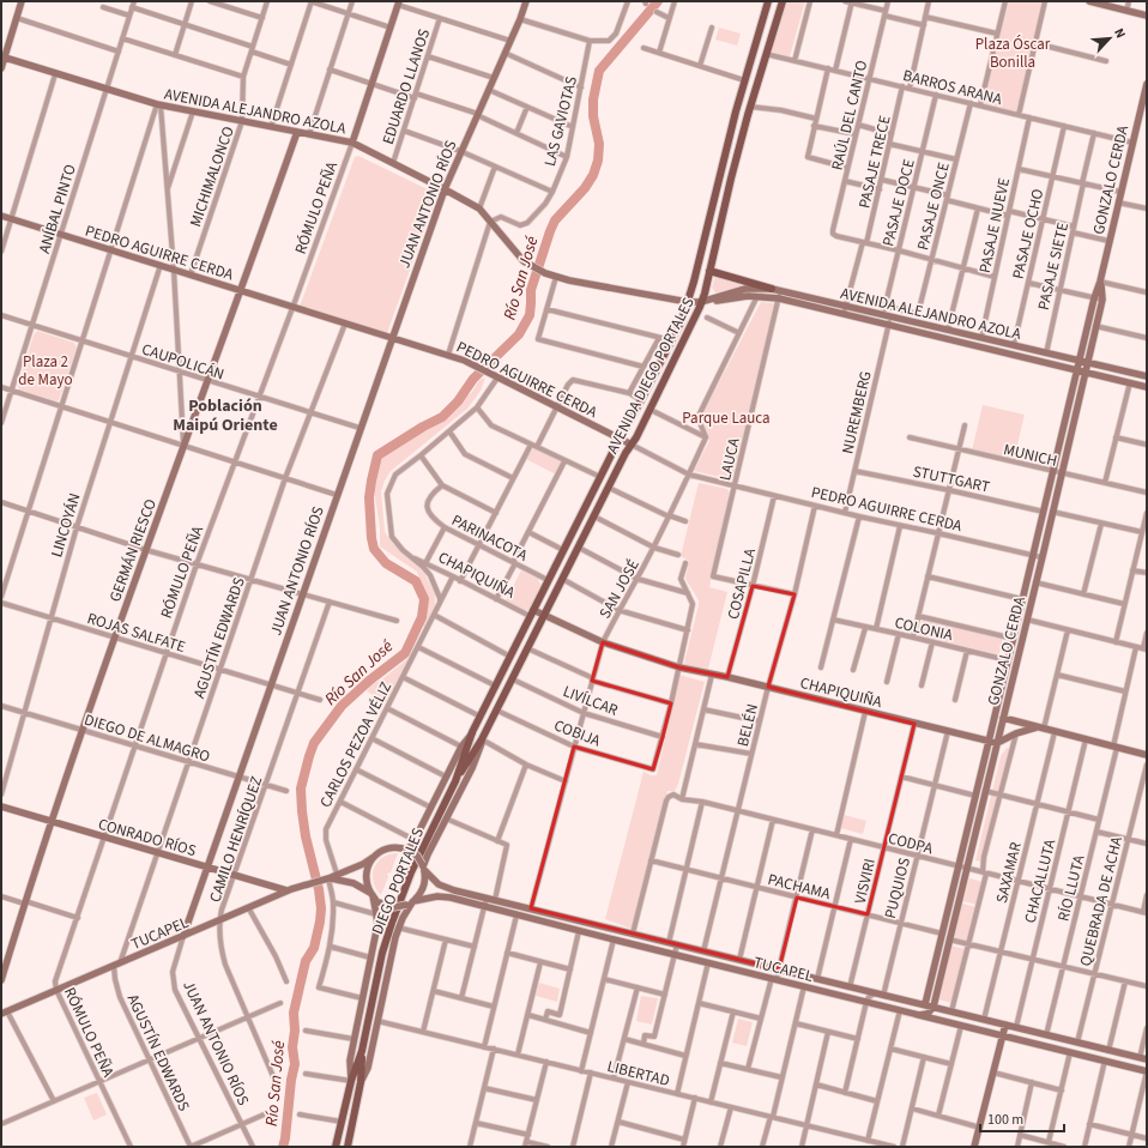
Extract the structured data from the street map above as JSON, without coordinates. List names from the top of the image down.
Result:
{
  "streets": {
    "main road": [
      "AVENIDA ALEJANDRO AZOLA",
      "GONZALO CERDA",
      "JUAN ANTONIO RÍOS",
      "RÓMULO PEÑA",
      "PEDRO AGUIRRE CERDA",
      "AVENIDA DIEGO PORTALES",
      "GERMÁN RIESCO",
      "CHAPIQUIÑA",
      "CONRADO RÍOS",
      "DIEGO PORTALES",
      "TUCAPEL"
    ],
    "street": [
      "EDUARDO LLANOS",
      "BARROS ARANA",
      "RAÚL DEL CANTO",
      "LAS GAVIOTAS",
      "PASAJE TRECE",
      "MICHIMALONCO",
      "PASAJE DOCE",
      "PASAJE ONCE",
      "ANÍBAL PINTO",
      "PASAJE NUEVE",
      "PASAJE OCHO",
      "PASAJE SIETE",
      "CAUPOLICÁN",
      "NUREMBERG",
      "MUNICH",
      "LAUCA",
      "STUTTGART",
      "LINCOYÁN",
      "PARINACOTA",
      "COSAPILLA",
      "SAN JOSÉ",
      "COLONIA",
      "ROJAS SALFATE",
      "AGUSTÍN EDWARDS",
      "LIVÍLCAR",
      "BELÉN",
      "COBIJA",
      "DIEGO DE ALMAGRO",
      "CARLOS PEZOA VÉLIZ",
      "CAMILO HENRÍQUEZ",
      "CODPA",
      "SAXAMAR",
      "VISVIRI",
      "CHACALLUTA",
      "PACHAMA",
      "PUQUIOS",
      "RÍO LLUTA",
      "QUEBRADA DE ACHA",
      "LIBERTAD"
    ]
  },
  "crossings": [
    ["EDUARDO LLANOS", "AVENIDA ALEJANDRO AZOLA"],
    ["BARROS ARANA", "RAÚL DEL CANTO"],
    ["BARROS ARANA", "PASAJE TRECE"],
    ["BARROS ARANA", "GONZALO CERDA"],
    ["BARROS ARANA", "PASAJE DOCE"],
    ["BARROS ARANA", "PASAJE ONCE"],
    ["BARROS ARANA", "PASAJE NUEVE"],
    ["BARROS ARANA", "PASAJE OCHO"],
    ["BARROS ARANA", "PASAJE SIETE"],
    ["BARROS ARANA", "AVENIDA DIEGO PORTALES"],
    ["AVENIDA ALEJANDRO AZOLA", "LAS GAVIOTAS"],
    ["AVENIDA ALEJANDRO AZOLA", "PASAJE TRECE"],
    ["AVENIDA ALEJANDRO AZOLA", "MICHIMALONCO"],
    ["AVENIDA ALEJANDRO AZOLA", "GONZALO CERDA"],
    ["AVENIDA ALEJANDRO AZOLA", "PASAJE DOCE"],
    ["AVENIDA ALEJANDRO AZOLA", "JUAN ANTONIO RÍOS"],
    ["AVENIDA ALEJANDRO AZOLA", "RÓMULO PEÑA"],
    ["AVENIDA ALEJANDRO AZOLA", "ANÍBAL PINTO"],
    ["AVENIDA ALEJANDRO AZOLA", "PASAJE NUEVE"],
    ["AVENIDA ALEJANDRO AZOLA", "PASAJE OCHO"],
    ["AVENIDA ALEJANDRO AZOLA", "PASAJE SIETE"],
    ["AVENIDA ALEJANDRO AZOLA", "AVENIDA DIEGO PORTALES"],
    ["AVENIDA ALEJANDRO AZOLA", "NUREMBERG"],
    ["AVENIDA ALEJANDRO AZOLA", "LAUCA"],
    ["AVENIDA ALEJANDRO AZOLA", "GERMÁN RIESCO"],
    ["RAÚL DEL CANTO", "PASAJE TRECE"],
    ["MICHIMALONCO", "PEDRO AGUIRRE CERDA"],
    ["GONZALO CERDA", "PEDRO AGUIRRE CERDA"],
    ["GONZALO CERDA", "MUNICH"],
    ["GONZALO CERDA", "STUTTGART"],
    ["GONZALO CERDA", "CHAPIQUIÑA"],
    ["GONZALO CERDA", "COLONIA"],
    ["GONZALO CERDA", "CODPA"],
    ["GONZALO CERDA", "PACHAMA"],
    ["GONZALO CERDA", "TUCAPEL"],
    ["PASAJE DOCE", "PASAJE ONCE"],
    ["JUAN ANTONIO RÍOS", "PEDRO AGUIRRE CERDA"],
    ["JUAN ANTONIO RÍOS", "CAUPOLICÁN"],
    ["JUAN ANTONIO RÍOS", "ROJAS SALFATE"],
    ["JUAN ANTONIO RÍOS", "DIEGO DE ALMAGRO"],
    ["JUAN ANTONIO RÍOS", "CONRADO RÍOS"],
    ["JUAN ANTONIO RÍOS", "TUCAPEL"],
    ["RÓMULO PEÑA", "PEDRO AGUIRRE CERDA"],
    ["RÓMULO PEÑA", "CAUPOLICÁN"],
    ["RÓMULO PEÑA", "ROJAS SALFATE"],
    ["RÓMULO PEÑA", "DIEGO DE ALMAGRO"],
    ["RÓMULO PEÑA", "CONRADO RÍOS"],
    ["RÓMULO PEÑA", "TUCAPEL"],
    ["ANÍBAL PINTO", "PEDRO AGUIRRE CERDA"],
    ["ANÍBAL PINTO", "CAUPOLICÁN"],
    ["PEDRO AGUIRRE CERDA", "AVENIDA DIEGO PORTALES"],
    ["PEDRO AGUIRRE CERDA", "NUREMBERG"],
    ["PEDRO AGUIRRE CERDA", "LAUCA"],
    ["PEDRO AGUIRRE CERDA", "LINCOYÁN"],
    ["PEDRO AGUIRRE CERDA", "GERMÁN RIESCO"],
    ["PEDRO AGUIRRE CERDA", "COSAPILLA"],
    ["PEDRO AGUIRRE CERDA", "SAN JOSÉ"],
    ["PEDRO AGUIRRE CERDA", "AGUSTÍN EDWARDS"],
    ["PEDRO AGUIRRE CERDA", "BELÉN"],
    ["CAUPOLICÁN", "LINCOYÁN"],
    ["CAUPOLICÁN", "GERMÁN RIESCO"],
    ["CAUPOLICÁN", "AGUSTÍN EDWARDS"],
    ["AVENIDA DIEGO PORTALES", "PARINACOTA"],
    ["AVENIDA DIEGO PORTALES", "CHAPIQUIÑA"],
    ["AVENIDA DIEGO PORTALES", "LIVÍLCAR"],
    ["AVENIDA DIEGO PORTALES", "COBIJA"],
    ["AVENIDA DIEGO PORTALES", "DIEGO PORTALES"],
    ["NUREMBERG", "STUTTGART"],
    ["LAUCA", "COSAPILLA"],
    ["LINCOYÁN", "ROJAS SALFATE"],
    ["LINCOYÁN", "DIEGO DE ALMAGRO"],
    ["GERMÁN RIESCO", "ROJAS SALFATE"],
    ["GERMÁN RIESCO", "DIEGO DE ALMAGRO"],
    ["GERMÁN RIESCO", "CONRADO RÍOS"],
    ["CHAPIQUIÑA", "COSAPILLA"],
    ["CHAPIQUIÑA", "SAN JOSÉ"],
    ["CHAPIQUIÑA", "BELÉN"],
    ["CHAPIQUIÑA", "CARLOS PEZOA VÉLIZ"],
    ["CHAPIQUIÑA", "VISVIRI"],
    ["CHAPIQUIÑA", "PUQUIOS"],
    ["SAN JOSÉ", "LIVÍLCAR"],
    ["SAN JOSÉ", "COBIJA"],
    ["SAN JOSÉ", "TUCAPEL"],
    ["ROJAS SALFATE", "AGUSTÍN EDWARDS"],
    ["ROJAS SALFATE", "CAMILO HENRÍQUEZ"],
    ["AGUSTÍN EDWARDS", "DIEGO DE ALMAGRO"],
    ["AGUSTÍN EDWARDS", "CONRADO RÍOS"],
    ["AGUSTÍN EDWARDS", "TUCAPEL"],
    ["LIVÍLCAR", "COBIJA"],
    ["BELÉN", "CODPA"],
    ["BELÉN", "PACHAMA"],
    ["BELÉN", "TUCAPEL"],
    ["DIEGO DE ALMAGRO", "CAMILO HENRÍQUEZ"],
    ["CARLOS PEZOA VÉLIZ", "TUCAPEL"],
    ["CONRADO RÍOS", "CAMILO HENRÍQUEZ"],
    ["CONRADO RÍOS", "TUCAPEL"],
    ["CAMILO HENRÍQUEZ", "TUCAPEL"],
    ["CODPA", "SAXAMAR"],
    ["CODPA", "VISVIRI"],
    ["CODPA", "CHACALLUTA"],
    ["CODPA", "PACHAMA"],
    ["CODPA", "PUQUIOS"],
    ["CODPA", "RÍO LLUTA"],
    ["CODPA", "QUEBRADA DE ACHA"],
    ["SAXAMAR", "TUCAPEL"],
    ["DIEGO PORTALES", "TUCAPEL"],
    ["DIEGO PORTALES", "LIBERTAD"],
    ["VISVIRI", "PACHAMA"],
    ["VISVIRI", "TUCAPEL"],
    ["CHACALLUTA", "TUCAPEL"],
    ["PACHAMA", "PUQUIOS"],
    ["PUQUIOS", "TUCAPEL"],
    ["RÍO LLUTA", "TUCAPEL"],
    ["QUEBRADA DE ACHA", "TUCAPEL"]
  ],
  "districts": ["Población Maipú Oriente"],
  "water": ["Río San José"],
  "parks": ["Plaza Óscar Bonilla", "Plaza 2 de Mayo", "Parque Lauca"],
  "scale_bar": "100 m",
  "north": "top right"
}
